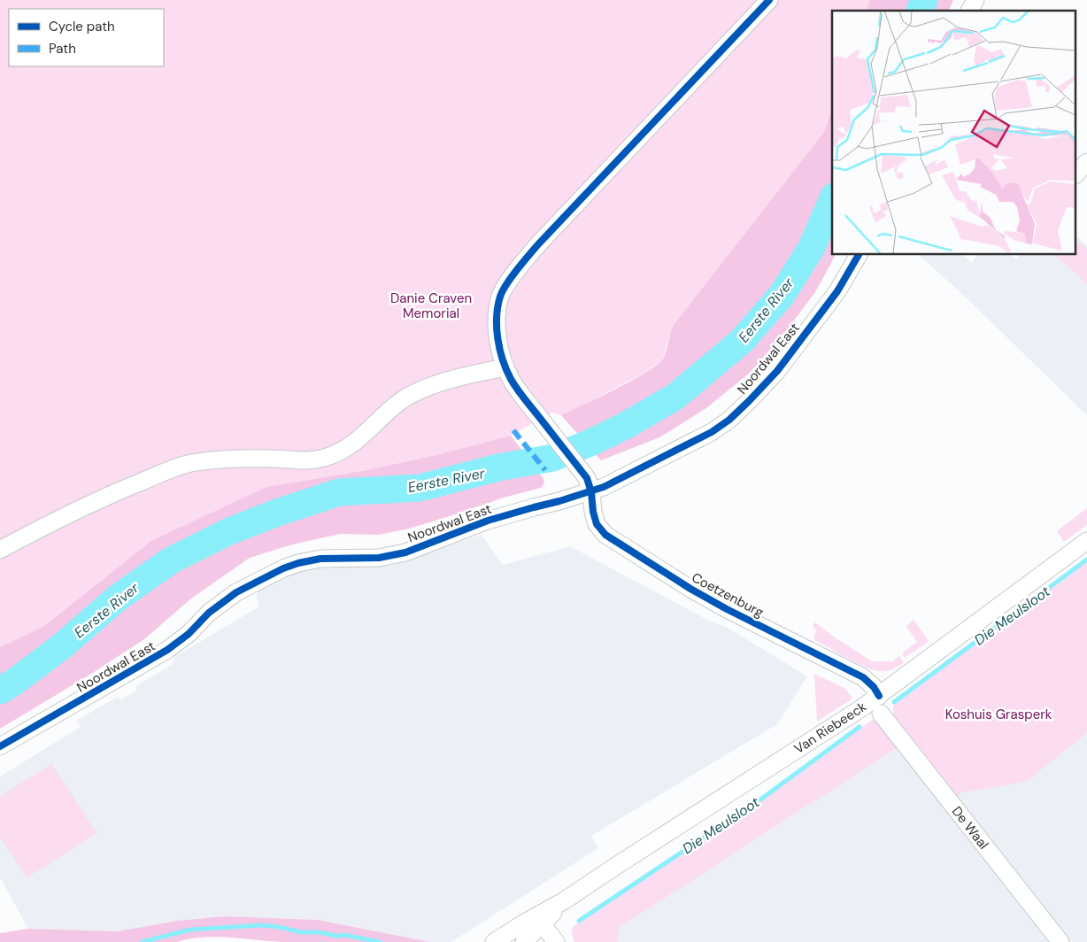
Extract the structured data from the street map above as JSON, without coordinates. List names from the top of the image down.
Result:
{
  "streets": {
    "street": [
      "Noordwal East",
      "Coetzenburg",
      "Van Riebeeck",
      "De Waal"
    ]
  },
  "crossings": [
    ["Noordwal East", "Coetzenburg"],
    ["Coetzenburg", "Van Riebeeck"]
  ],
  "water": ["Eerste River", "Die Meulsloot"],
  "parks": ["Danie Craven Memorial", "Koshuis Grasperk"],
  "legend": ["Cycle path", "Path"]
}
